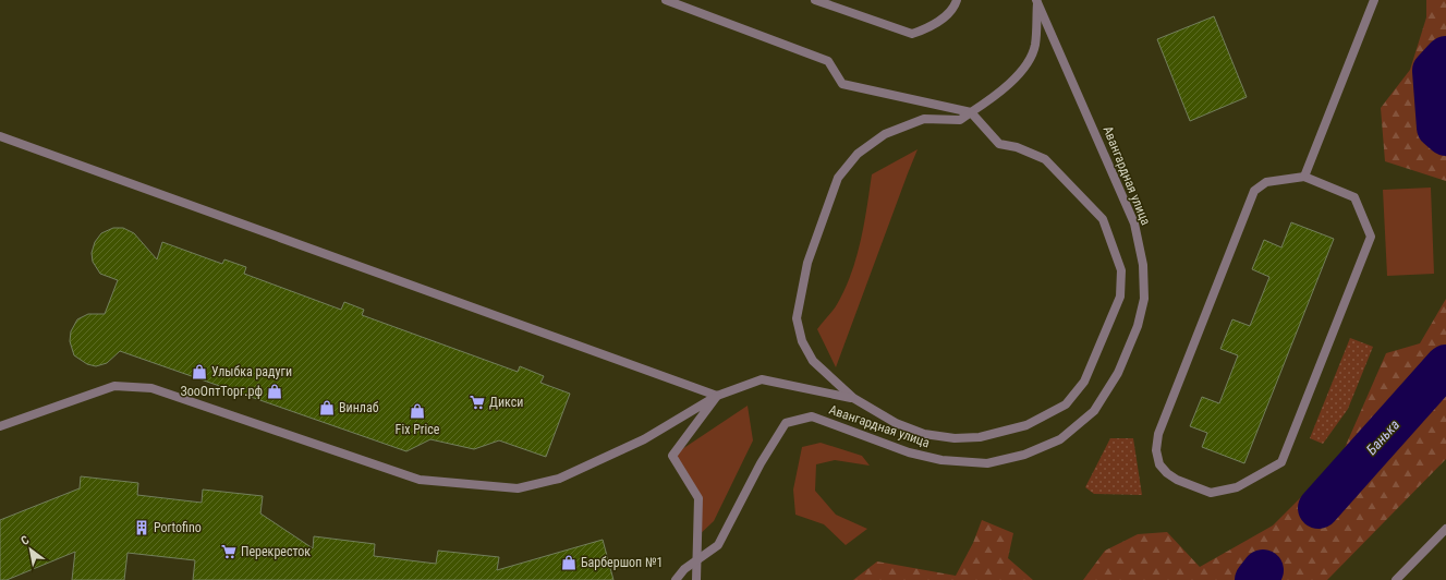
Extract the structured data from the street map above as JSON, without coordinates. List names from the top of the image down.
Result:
{
  "streets": {
    "street": ["Авангардная улица"]
  },
  "water": ["Банька"],
  "places": {
    "shop": [
      "Улыбка радуги",
      "ЗооОптТорг.рф",
      "Винлаб",
      "Fix Price",
      "Барбершоп №1"
    ],
    "supermarket": ["Дикси", "Перекресток"],
    "building": ["Portofino"]
  },
  "north": "top left"
}
